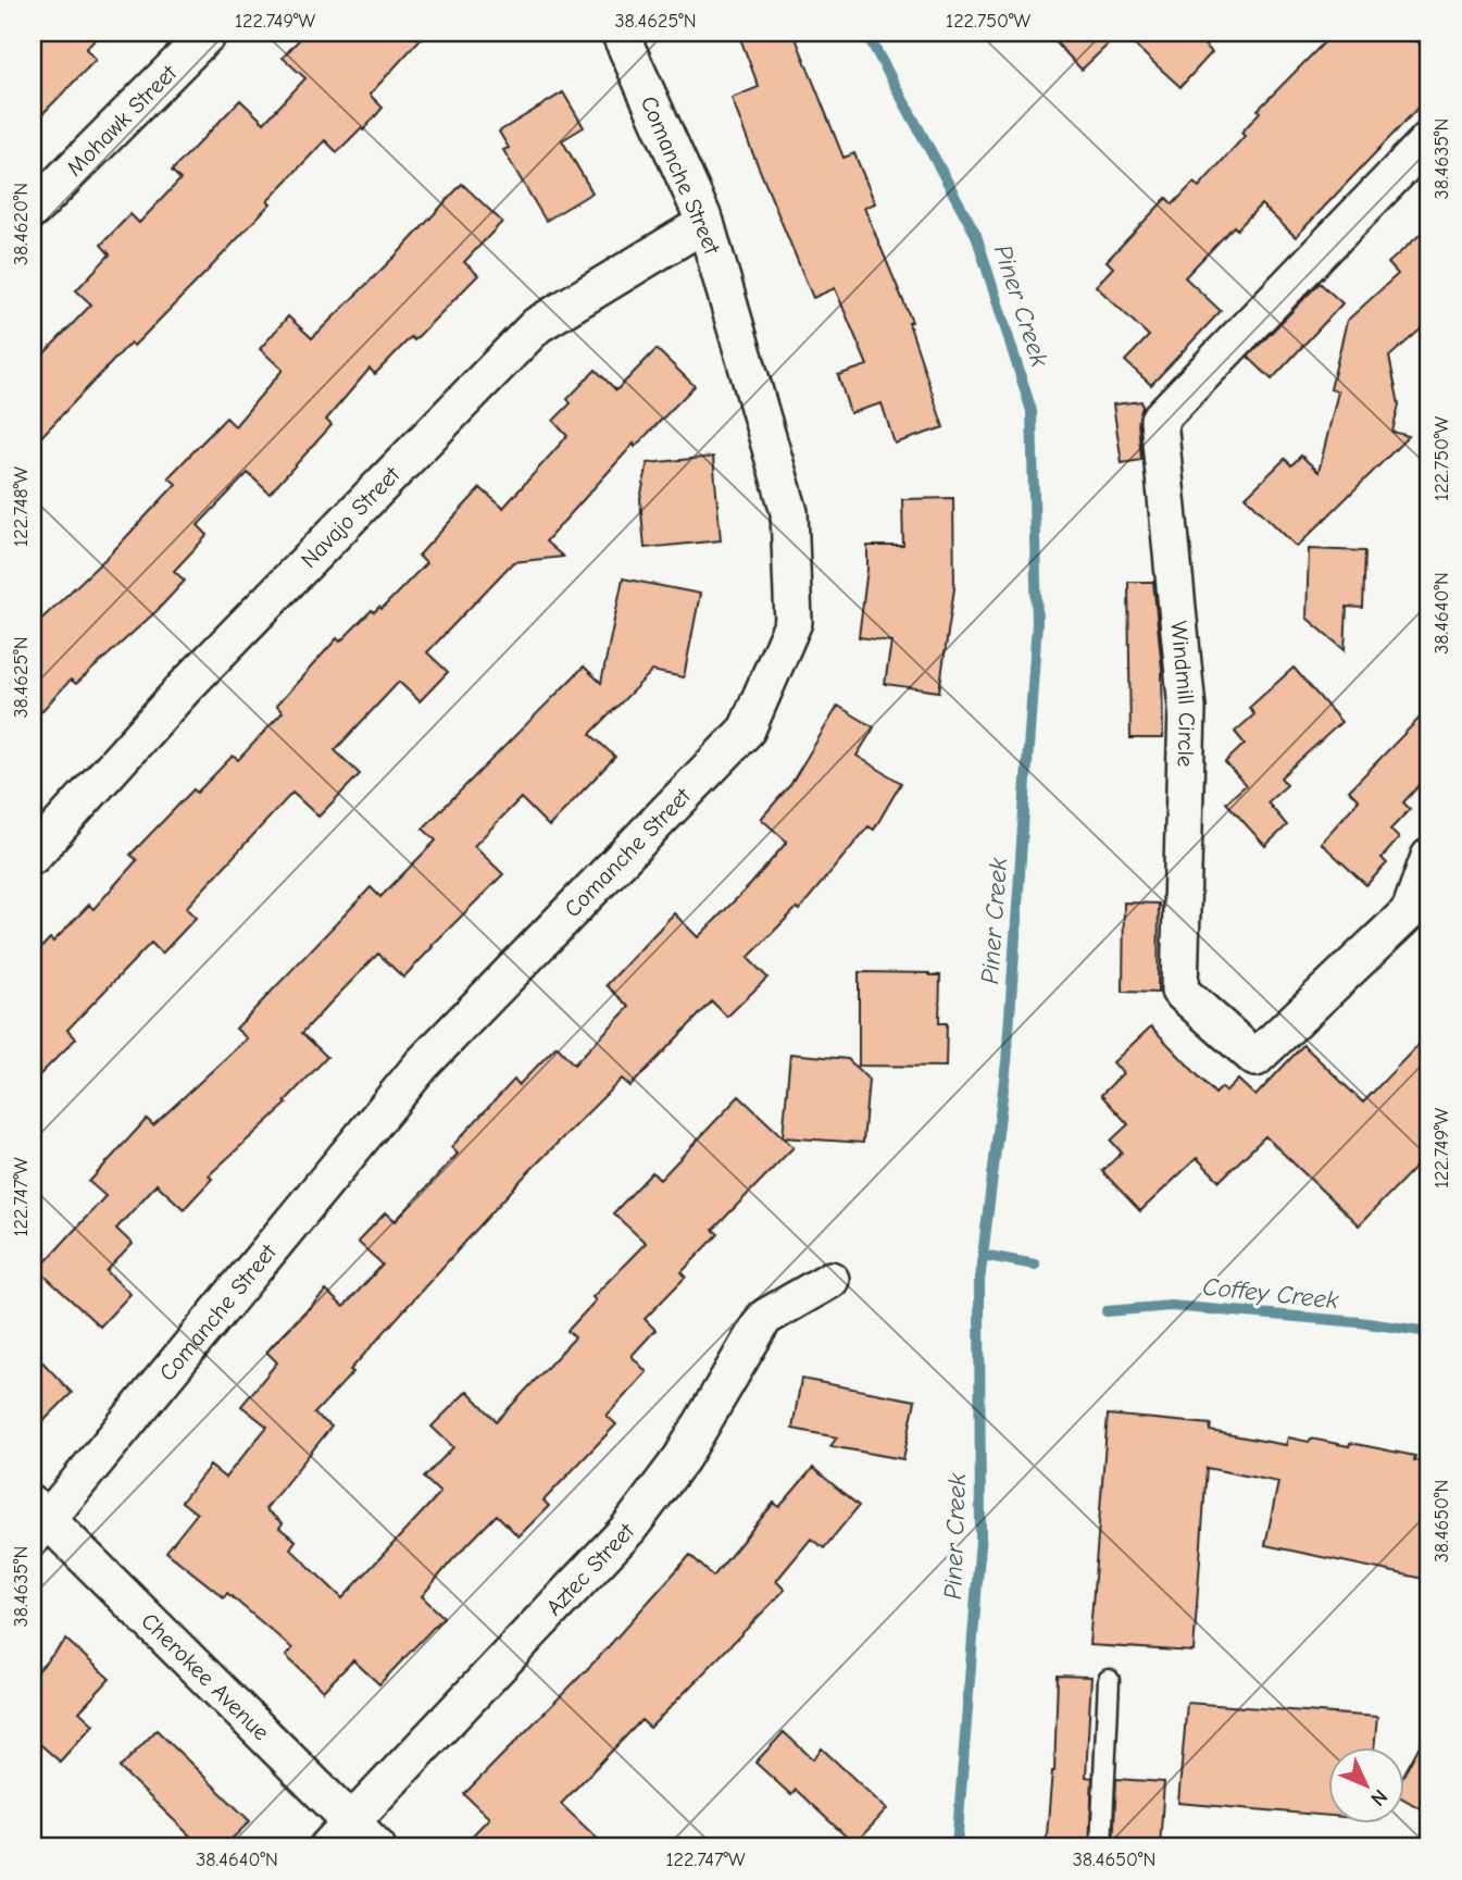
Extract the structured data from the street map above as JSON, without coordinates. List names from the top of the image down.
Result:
{
  "streets": {
    "street": [
      "Mohawk Street",
      "Comanche Street",
      "Navajo Street",
      "Windmill Circle",
      "Aztec Street",
      "Cherokee Avenue"
    ]
  },
  "crossings": [
    ["Comanche Street", "Navajo Street"],
    ["Comanche Street", "Cherokee Avenue"],
    ["Aztec Street", "Cherokee Avenue"]
  ],
  "water": ["Piner Creek", "Coffey Creek"],
  "north": "bottom right",
  "coordinates": [
    "122.749°W",
    "38.4625°N",
    "122.750°W",
    "38.4635°N",
    "38.4620°N",
    "122.748°W",
    "38.4640°N",
    "122.747°W",
    "38.4650°N"
  ]
}
